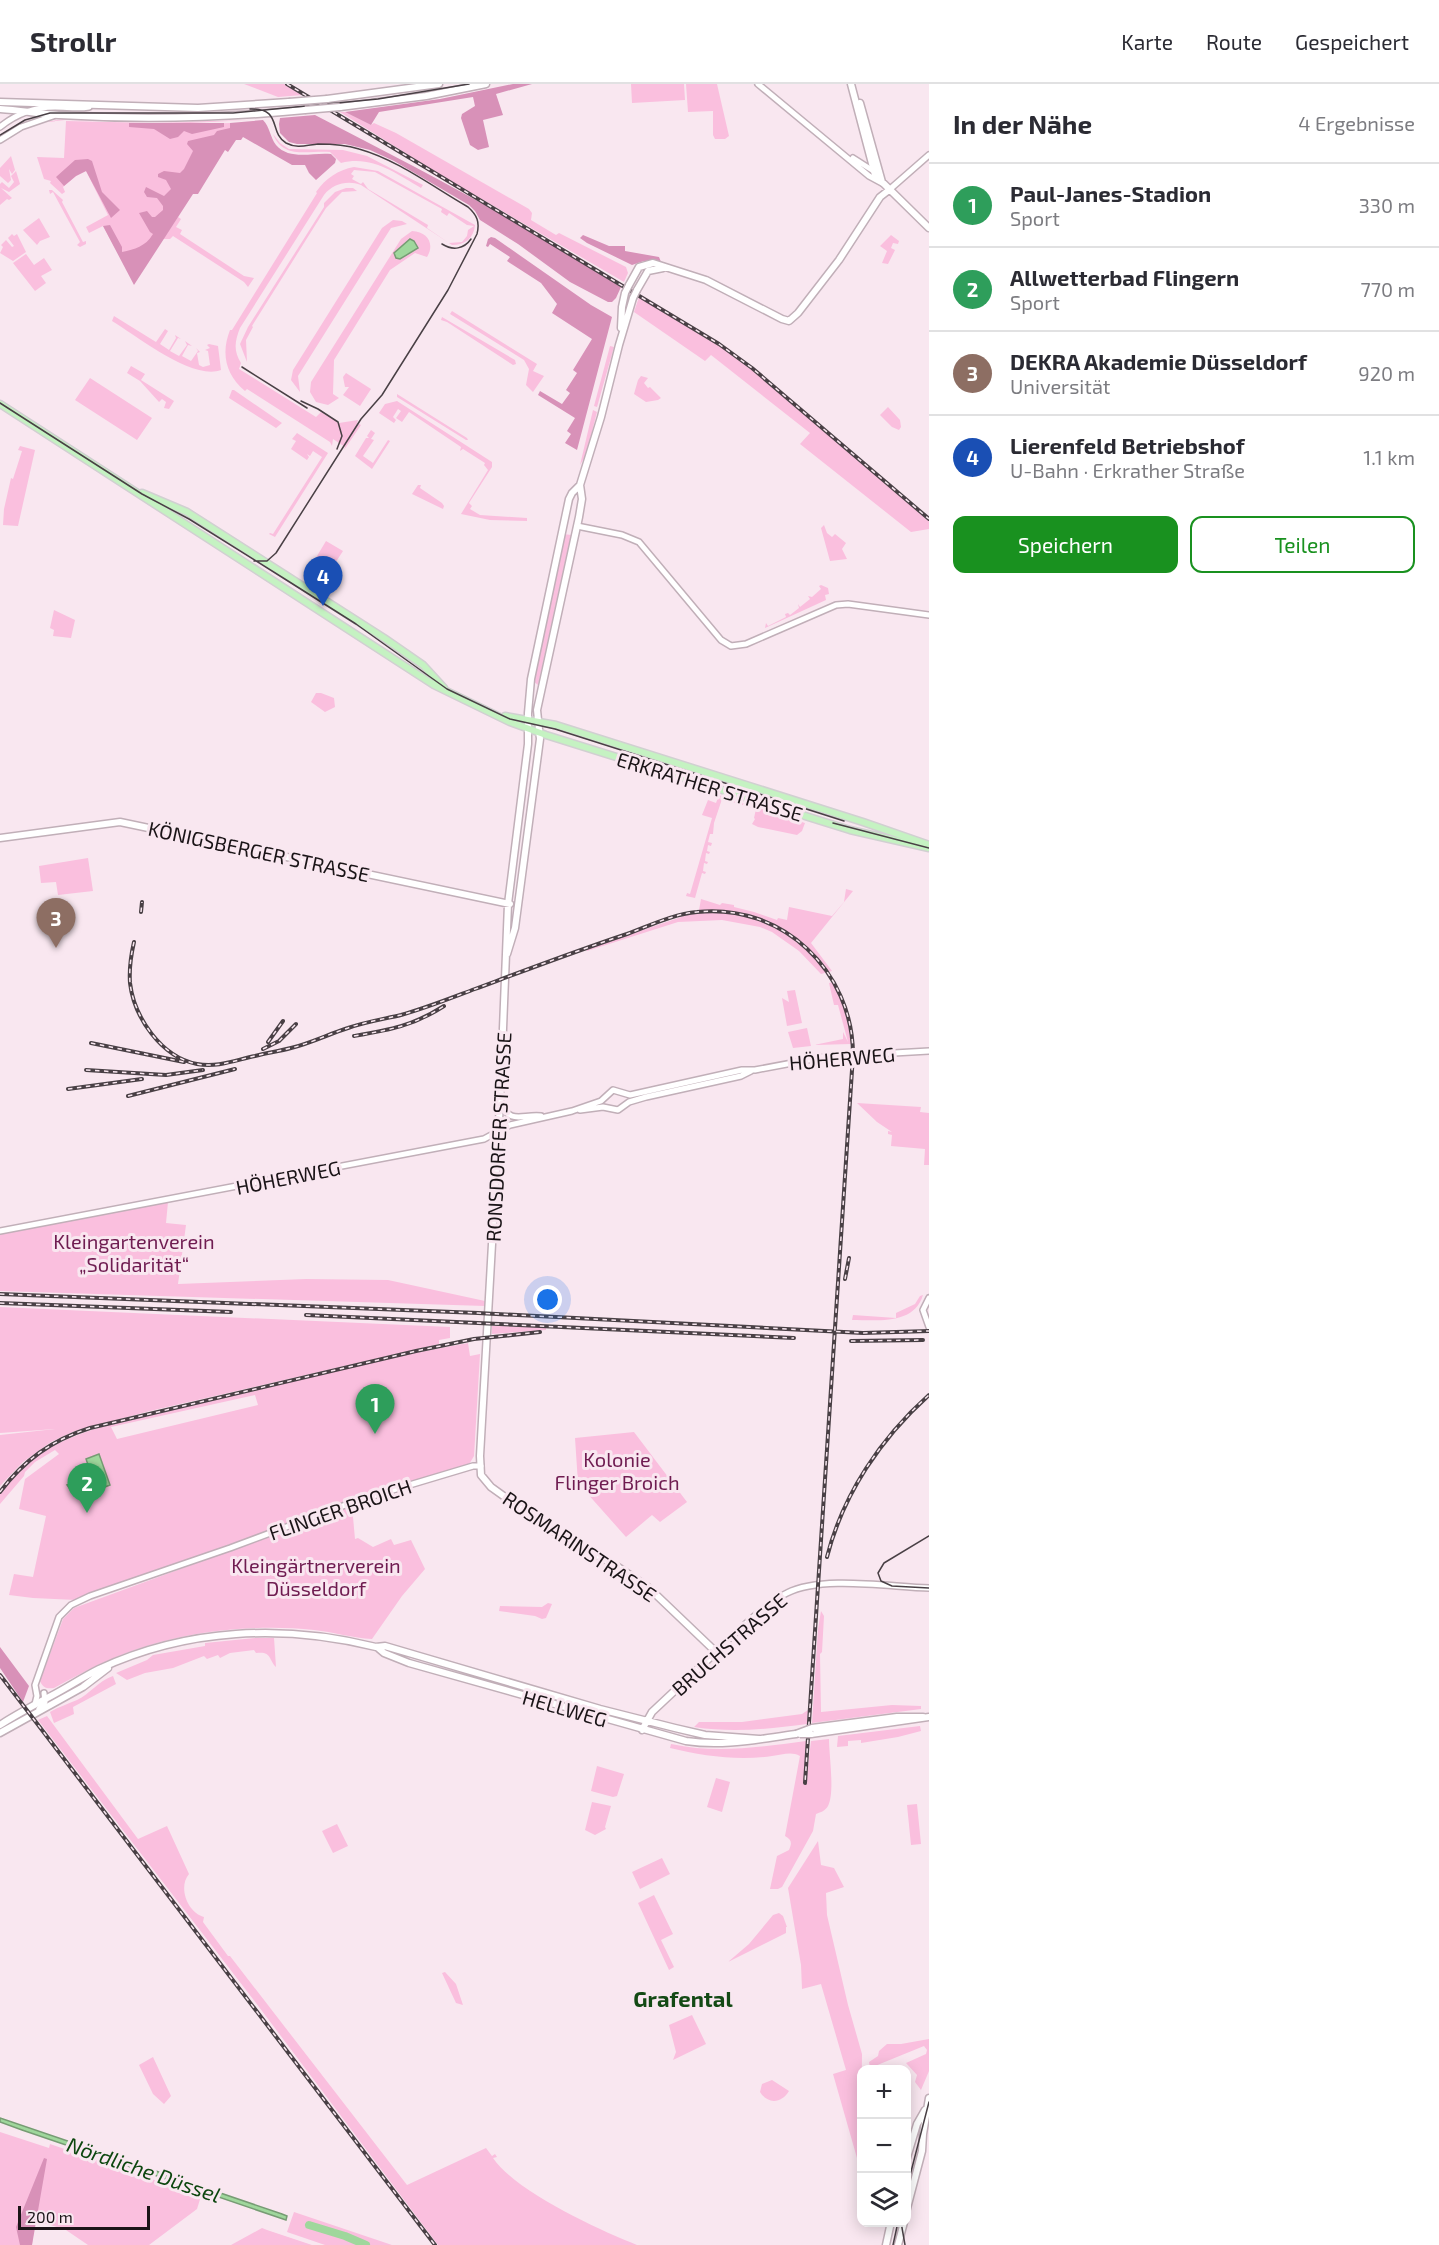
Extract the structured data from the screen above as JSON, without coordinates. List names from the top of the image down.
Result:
{
  "streets": {
    "main road": [
      "ERKRATHER STRASSE",
      "KÖNIGSBERGER STRASSE",
      "RONSDORFER STRASSE",
      "ROSMARINSTRASSE",
      "BRUCHSTRASSE",
      "HELLWEG"
    ],
    "street": ["HÖHERWEG", "FLINGER BROICH"]
  },
  "crossings": [
    ["ERKRATHER STRASSE", "RONSDORFER STRASSE"],
    ["KÖNIGSBERGER STRASSE", "RONSDORFER STRASSE"],
    ["HÖHERWEG", "RONSDORFER STRASSE"],
    ["RONSDORFER STRASSE", "FLINGER BROICH"],
    ["RONSDORFER STRASSE", "ROSMARINSTRASSE"],
    ["FLINGER BROICH", "ROSMARINSTRASSE"],
    ["FLINGER BROICH", "HELLWEG"],
    ["ROSMARINSTRASSE", "BRUCHSTRASSE"],
    ["BRUCHSTRASSE", "HELLWEG"]
  ],
  "districts": ["Grafental"],
  "water": ["Nördliche Düssel"],
  "parks": ["Kleingartenverein „Solidarität“", "Kolonie Flinger Broich", "Kleingärtnerverein Düsseldorf"],
  "scale_bar": "200 m",
  "page": {
    "header": "Strollr",
    "nav": ["Karte", "Route", "Gespeichert"],
    "heading": ["In der Nähe", "4 Ergebnisse"],
    "list": [
      {
        "mark": "1",
        "name": "Paul-Janes-Stadion",
        "note": "Sport",
        "value": "330 m"
      },
      {
        "mark": "2",
        "name": "Allwetterbad Flingern",
        "note": "Sport",
        "value": "770 m"
      },
      {
        "mark": "3",
        "name": "DEKRA Akademie Düsseldorf",
        "note": "Universität",
        "value": "920 m"
      },
      {
        "mark": "4",
        "name": "Lierenfeld Betriebshof",
        "note": "U-Bahn · Erkrather Straße",
        "value": "1.1 km"
      }
    ],
    "buttons": ["Speichern", "Teilen"],
    "pins": [
      "4",
      "3",
      "1",
      "2"
    ],
    "map_buttons": ["+", "−"],
    "scale": "200 m"
  }
}
